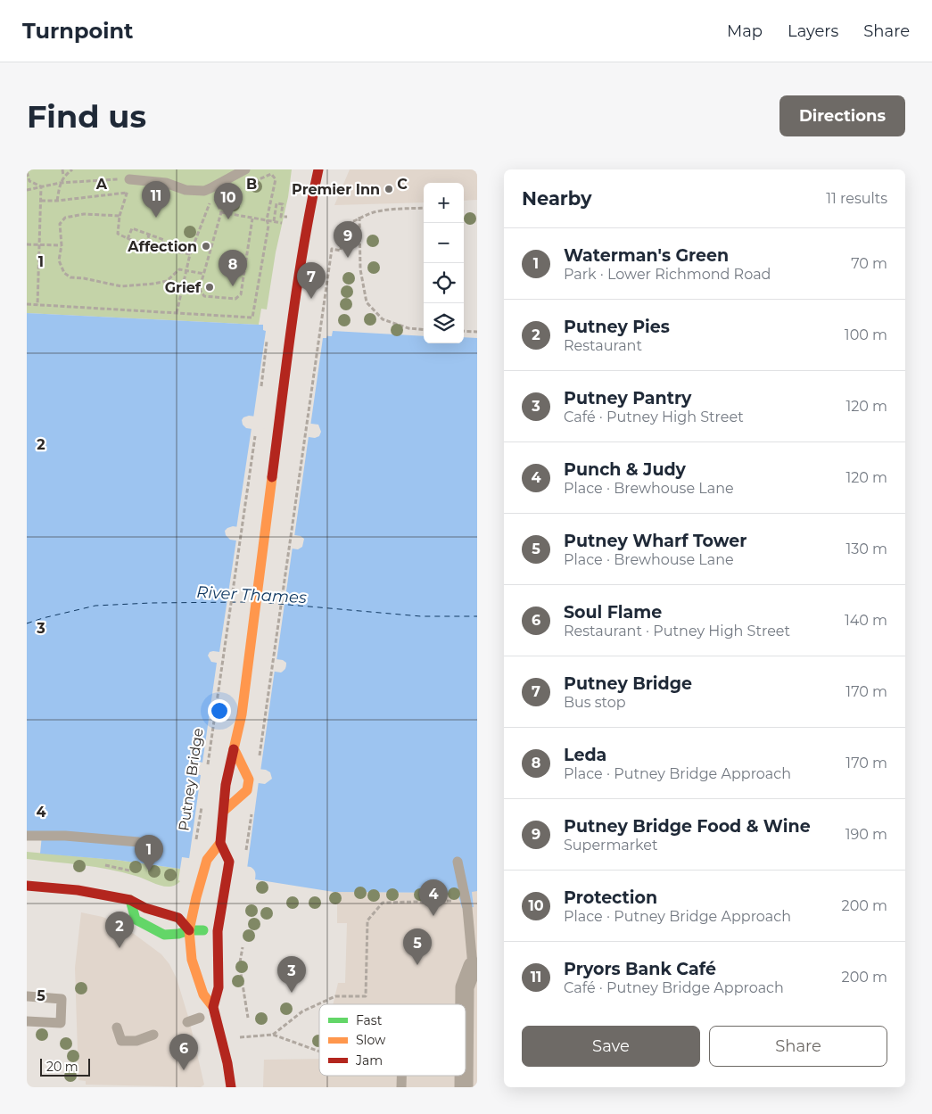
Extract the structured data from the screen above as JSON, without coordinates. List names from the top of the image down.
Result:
{
  "streets": {
    "path": ["Putney Bridge"]
  },
  "water": ["River Thames"],
  "places": ["Premier Inn", "Affection", "Grief"],
  "legend": ["Fast", "Slow", "Jam"],
  "scale_bar": "20 m",
  "page": {
    "header": "Turnpoint",
    "nav": ["Map", "Layers", "Share"],
    "buttons": [
      "Directions",
      ["Save", "Share"]
    ],
    "title": "Find us",
    "heading": ["Nearby", "11 results"],
    "pins": [
      "11",
      "10",
      "9",
      "8",
      "7",
      "1",
      "4",
      "2",
      "5",
      "3",
      "6"
    ],
    "map_buttons": ["+", "−"],
    "list": [
      {
        "mark": "1",
        "name": "Waterman's Green",
        "note": "Park · Lower Richmond Road",
        "value": "70 m"
      },
      {
        "mark": "2",
        "name": "Putney Pies",
        "note": "Restaurant",
        "value": "100 m"
      },
      {
        "mark": "3",
        "name": "Putney Pantry",
        "note": "Café · Putney High Street",
        "value": "120 m"
      },
      {
        "mark": "4",
        "name": "Punch & Judy",
        "note": "Place · Brewhouse Lane",
        "value": "120 m"
      },
      {
        "mark": "5",
        "name": "Putney Wharf Tower",
        "note": "Place · Brewhouse Lane",
        "value": "130 m"
      },
      {
        "mark": "6",
        "name": "Soul Flame",
        "note": "Restaurant · Putney High Street",
        "value": "140 m"
      },
      {
        "mark": "7",
        "name": "Putney Bridge",
        "note": "Bus stop",
        "value": "170 m"
      },
      {
        "mark": "8",
        "name": "Leda",
        "note": "Place · Putney Bridge Approach",
        "value": "170 m"
      },
      {
        "mark": "9",
        "name": "Putney Bridge Food & Wine",
        "note": "Supermarket",
        "value": "190 m"
      },
      {
        "mark": "10",
        "name": "Protection",
        "note": "Place · Putney Bridge Approach",
        "value": "200 m"
      },
      {
        "mark": "11",
        "name": "Pryors Bank Café",
        "note": "Café · Putney Bridge Approach",
        "value": "200 m"
      }
    ],
    "scale": "20 m"
  },
  "grid": {
    "columns": ["A", "B", "C"],
    "rows": [
      "1",
      "2",
      "3",
      "4",
      "5"
    ]
  }
}
